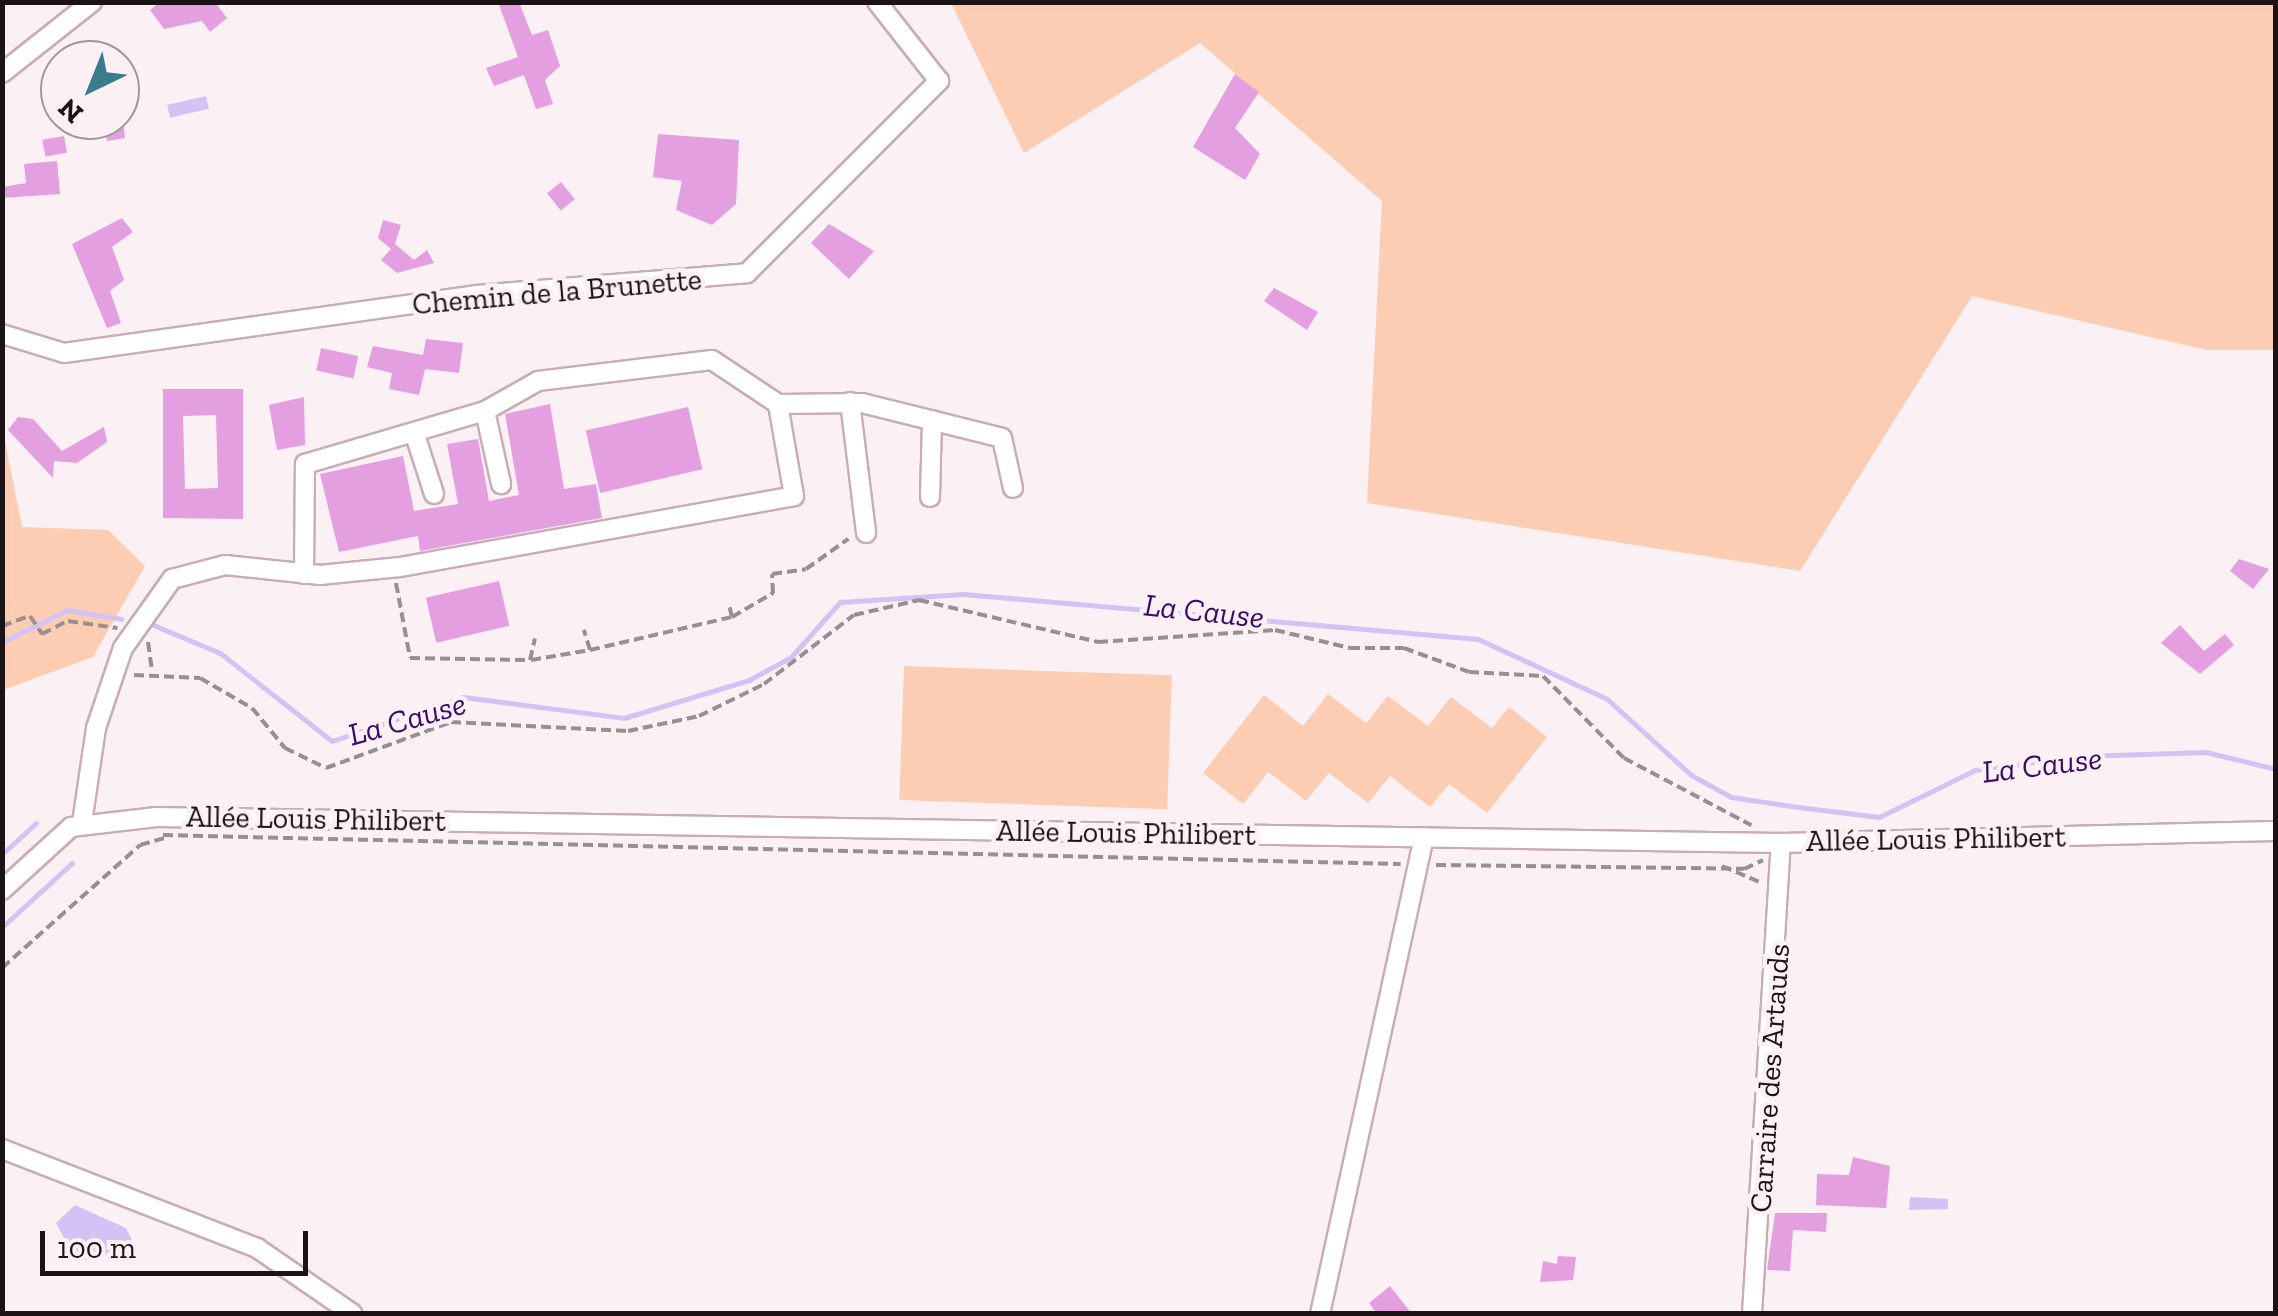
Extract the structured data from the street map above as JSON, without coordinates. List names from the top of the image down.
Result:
{
  "streets": {
    "street": ["Chemin de la Brunette", "Allée Louis Philibert", "Carraire des Artauds"]
  },
  "crossings": [
    ["Allée Louis Philibert", "Carraire des Artauds"]
  ],
  "water": ["La Cause"],
  "scale_bar": "100 m",
  "north": "bottom left"
}
